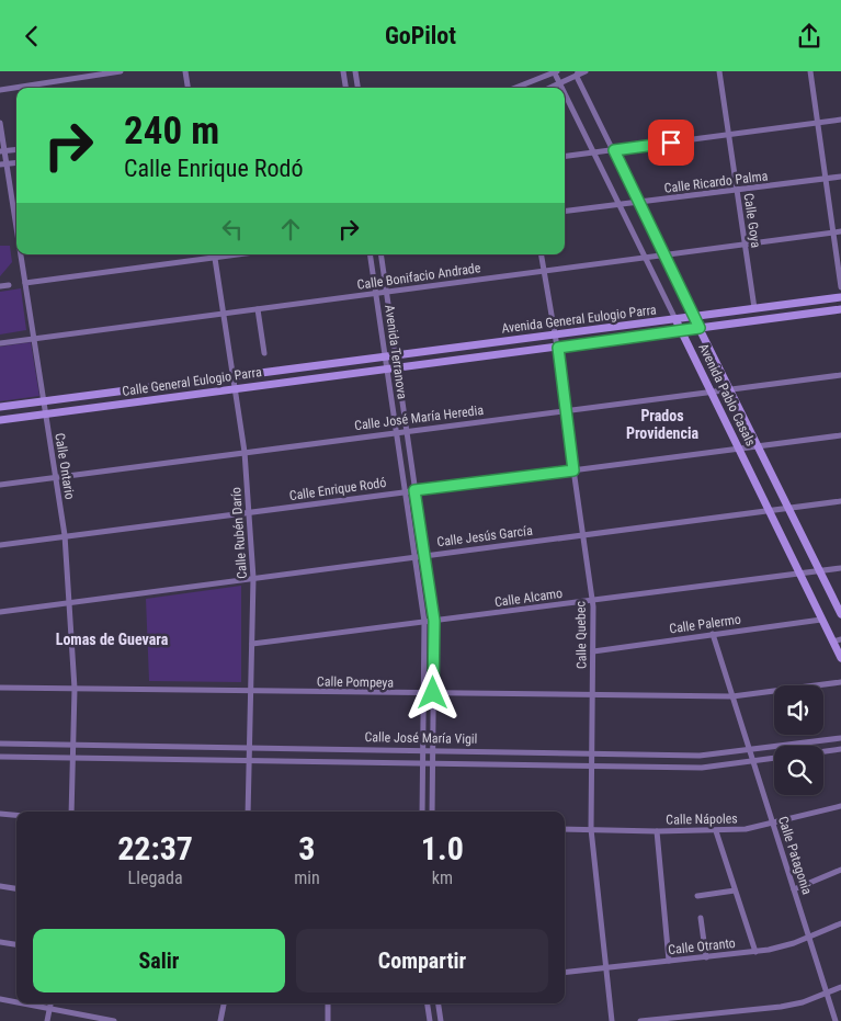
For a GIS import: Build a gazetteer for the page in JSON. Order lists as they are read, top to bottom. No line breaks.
{"streets":{"street":["Calle Ricardo Palma","Calle Goya","Calle Bonifacio Andrade","Avenida General Eulogio Parra","Avenida Terranova","Calle General Eulogio Parra","Avenida Pablo Casals","Calle José María Heredia","Calle Ontario","Calle Enrique Rodó","Calle Rubén Darío","Calle Jesús García","Calle Alcamo","Calle Palermo","Calle Quebec","Calle Pompeya","Calle José María Vigil","Calle Nápoles","Calle Patagonia","Calle Otranto"]},"crossings":[["Calle Ricardo Palma","Calle Goya"],["Calle Ricardo Palma","Avenida Pablo Casals"],["Calle Goya","Calle Bonifacio Andrade"],["Calle Goya","Avenida General Eulogio Parra"],["Calle Bonifacio Andrade","Avenida Terranova"],["Calle Bonifacio Andrade","Avenida Pablo Casals"],["Calle Bonifacio Andrade","Calle Ontario"],["Calle Bonifacio Andrade","Calle Rubén Darío"],["Calle Bonifacio Andrade","Calle Quebec"],["Avenida General Eulogio Parra","Avenida Terranova"],["Avenida General Eulogio Parra","Calle General Eulogio Parra"],["Avenida General Eulogio Parra","Avenida Pablo Casals"],["Avenida General Eulogio Parra","Calle Quebec"],["Avenida Terranova","Calle General Eulogio Parra"],["Avenida Terranova","Calle José María Heredia"],["Avenida Terranova","Calle Enrique Rodó"],["Avenida Terranova","Calle Jesús García"],["Avenida Terranova","Calle Alcamo"],["Avenida Terranova","Calle Pompeya"],["Avenida Terranova","Calle José María Vigil"],["Calle General Eulogio Parra","Calle Ontario"],["Calle General Eulogio Parra","Calle Rubén Darío"],["Avenida Pablo Casals","Calle José María Heredia"],["Avenida Pablo Casals","Calle Enrique Rodó"],["Avenida Pablo Casals","Calle Jesús García"],["Avenida Pablo Casals","Calle Alcamo"],["Avenida Pablo Casals","Calle Palermo"],["Calle José María Heredia","Calle Ontario"],["Calle José María Heredia","Calle Rubén Darío"],["Calle José María Heredia","Calle Quebec"],["Calle Ontario","Calle Enrique Rodó"],["Calle Ontario","Calle Jesús García"],["Calle Ontario","Calle Pompeya"],["Calle Ontario","Calle José María Vigil"],["Calle Enrique Rodó","Calle Rubén Darío"],["Calle Enrique Rodó","Calle Quebec"],["Calle Rubén Darío","Calle Jesús García"],["Calle Rubén Darío","Calle Alcamo"],["Calle Rubén Darío","Calle Pompeya"],["Calle Rubén Darío","Calle José María Vigil"],["Calle Jesús García","Calle Quebec"],["Calle Alcamo","Calle Quebec"],["Calle Palermo","Calle Quebec"],["Calle Palermo","Calle Patagonia"],["Calle Quebec","Calle Pompeya"],["Calle Quebec","Calle José María Vigil"],["Calle Quebec","Calle Nápoles"],["Calle Quebec","Calle Otranto"],["Calle Pompeya","Calle Patagonia"],["Calle José María Vigil","Calle Patagonia"],["Calle Nápoles","Calle Patagonia"],["Calle Patagonia","Calle Otranto"]],"districts":["Prados Providencia","Lomas de Guevara"],"page":{"header":"GoPilot","turn":["240 m","Calle Enrique Rodó"],"eta":["22:37","Llegada","3","min","1.0","km"],"buttons":["Salir","Compartir"]}}
